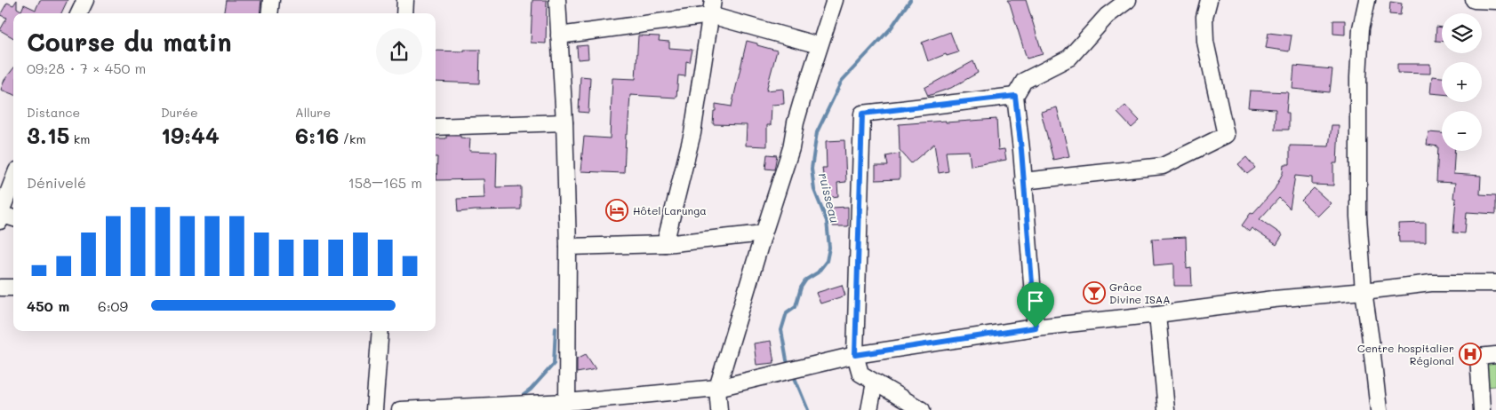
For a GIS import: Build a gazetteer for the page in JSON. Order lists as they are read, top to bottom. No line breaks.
{"water":["ruisseau"],"places":{"hotel":["Hôtel Larunga"],"bar":["Grâce Divine ISAA"],"hospital":["Centre hospitalier Régional"]},"page":{"map_buttons":["+","−"],"heading":["Course du matin","09:28 · 7 × 450 m"],"stats":[["Distance","3.15 km"],["Durée","19:44"],["Allure","6:16 /km"]],"chart":["Dénivelé","158–165 m"],"list":[{"name":"450 m","note":"6:09"}]}}
